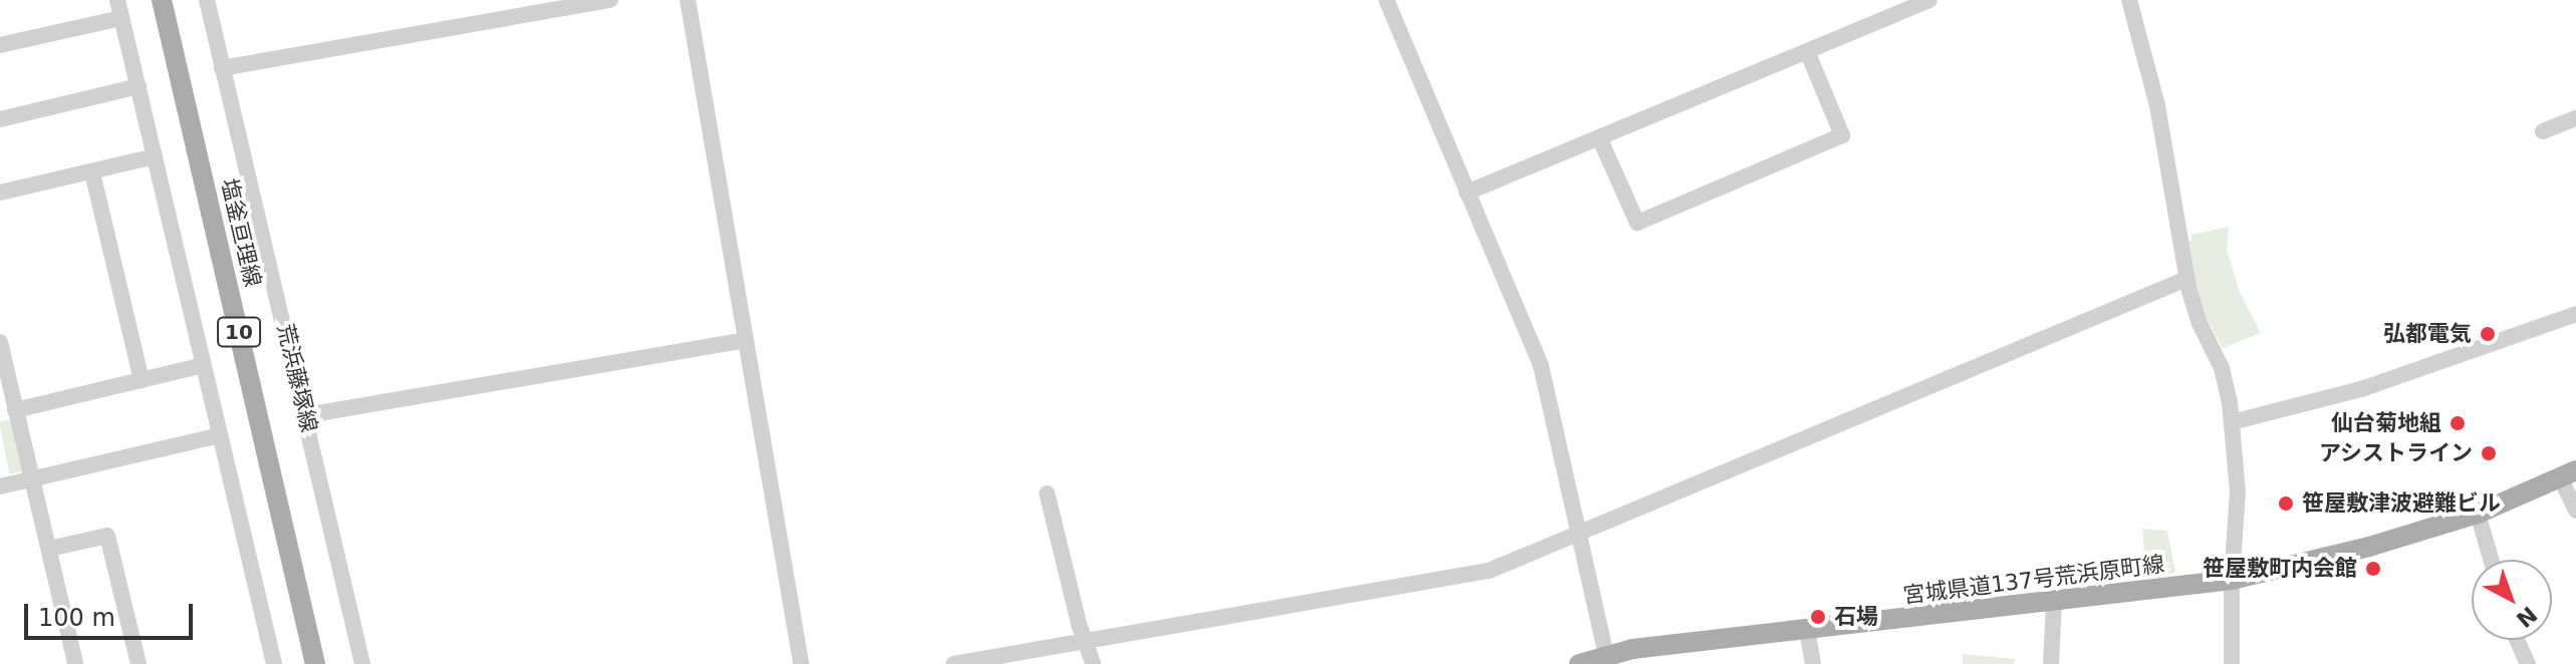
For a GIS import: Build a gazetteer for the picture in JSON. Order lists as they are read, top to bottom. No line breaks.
{"streets":{"main road":["塩釜亘理線","10","宮城県道137号荒浜原町線"],"street":["荒浜藤塚線"]},"places":["弘都電気","仙台菊地組","アシストライン","笹屋敷津波避難ビル","笹屋敷町内会館","石場"],"scale_bar":"100 m","north":"bottom right"}
